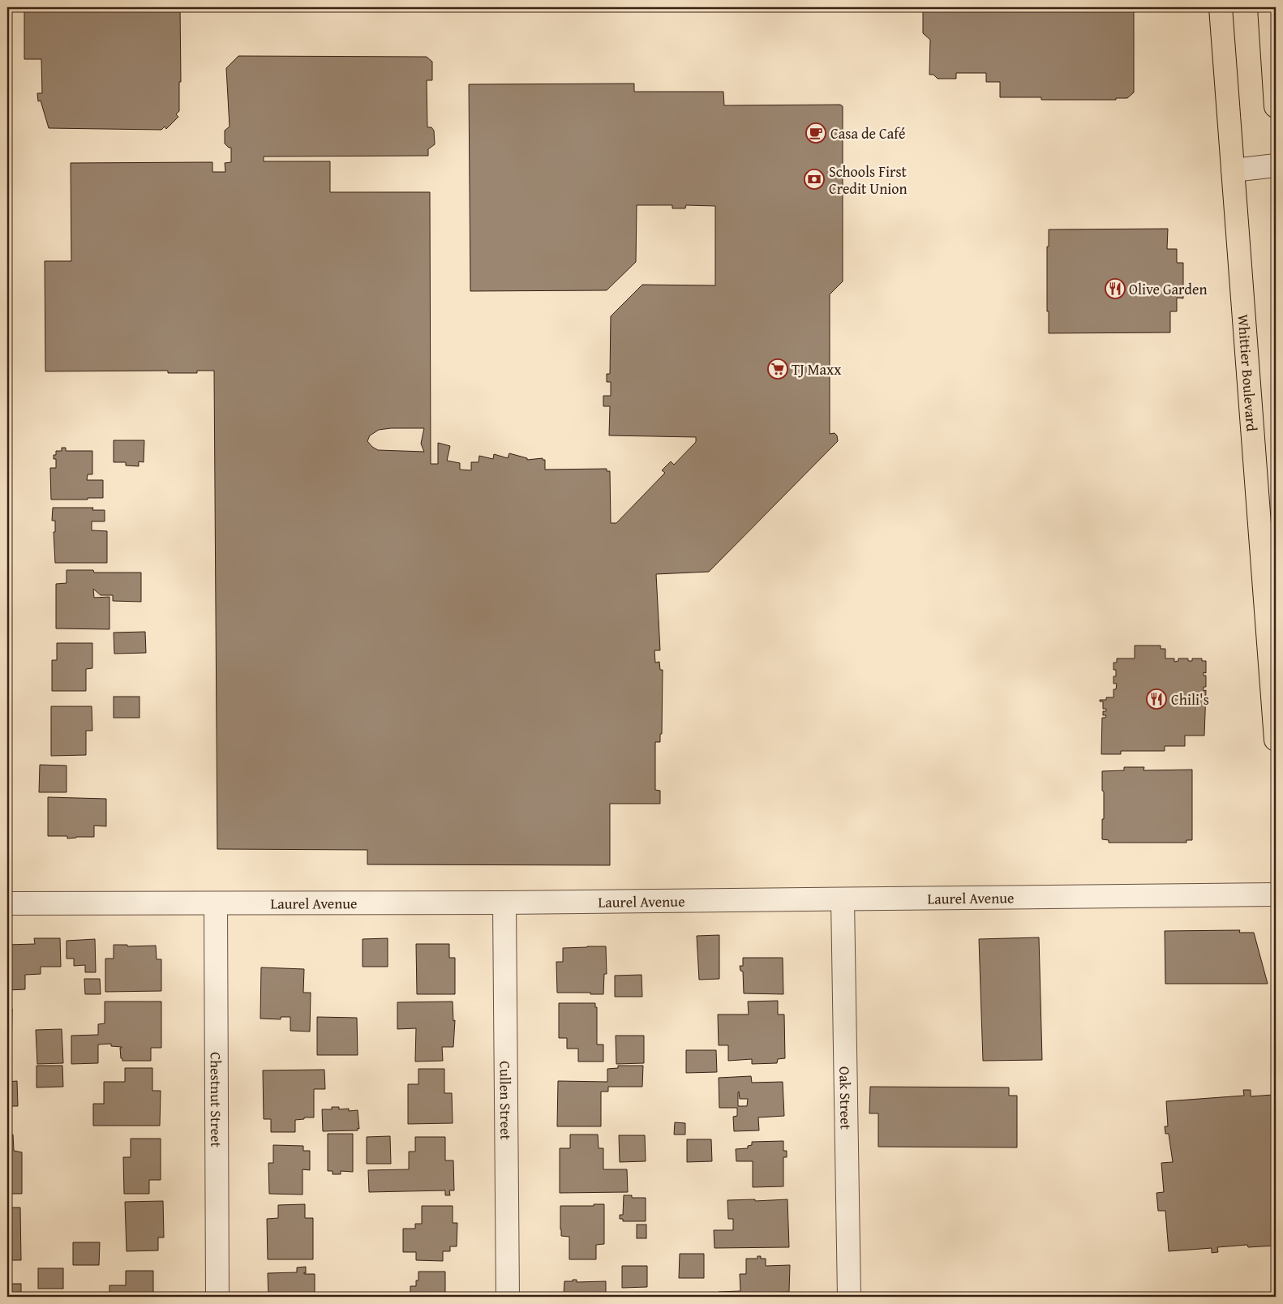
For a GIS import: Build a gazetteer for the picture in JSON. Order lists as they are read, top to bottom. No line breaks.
{"streets":{"main road":["Whittier Boulevard"],"street":["Laurel Avenue","Oak Street","Cullen Street","Chestnut Street"]},"crossings":[["Laurel Avenue","Oak Street"],["Laurel Avenue","Cullen Street"],["Laurel Avenue","Chestnut Street"]],"places":{"cafe":["Casa de Café"],"bank":["Schools First Credit Union"],"restaurant":["Olive Garden","Chili's"],"supermarket":["TJ Maxx"]}}
